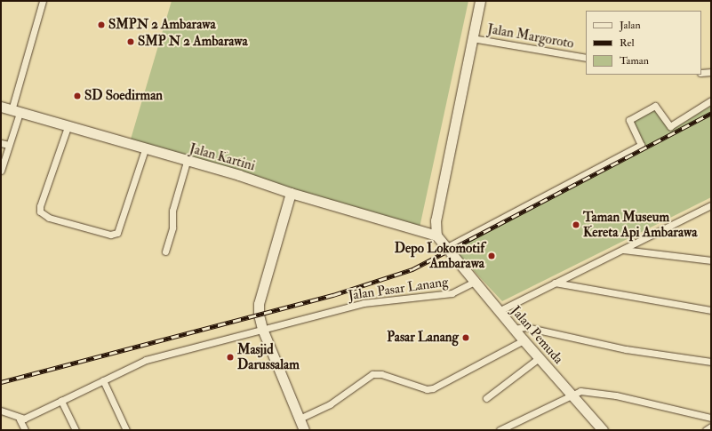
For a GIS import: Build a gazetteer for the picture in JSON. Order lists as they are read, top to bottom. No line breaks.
{"streets":{"street":["Jalan Margoroto","Jalan Kartini","Jalan Pasar Lanang","Jalan Pemuda"]},"crossings":[["Jalan Kartini","Jalan Pemuda"],["Jalan Pasar Lanang","Jalan Pemuda"]],"places":["SMPN 2 Ambarawa","SMP N 2 Ambarawa","SD Soedirman","Taman Museum Kereta Api Ambarawa","Depo Lokomotif Ambarawa","Pasar Lanang","Masjid Darussalam"],"legend":["Jalan","Rel","Taman"]}
